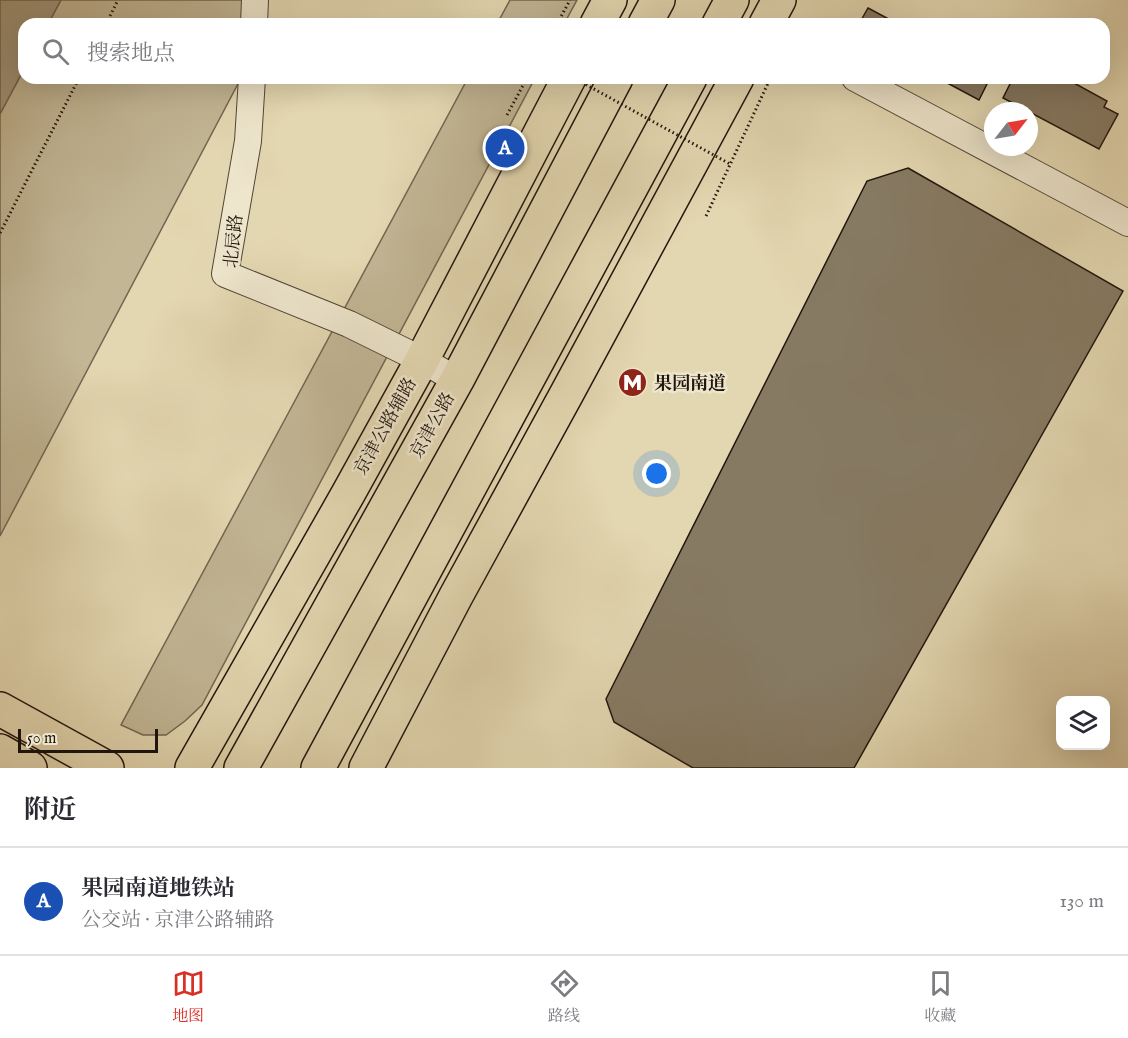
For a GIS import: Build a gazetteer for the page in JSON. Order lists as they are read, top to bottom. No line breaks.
{"streets":{"main road":["京津公路","京津公路辅路"],"street":["北辰路"]},"crossings":[["北辰路","京津公路辅路"]],"places":{"metro station":["果园南道"]},"scale_bar":"50 m","north":"top right","page":{"search":"搜索地点","pins":"A","scale":"50 m","heading":"附近","list":[{"mark":"A","name":"果园南道地铁站","note":"公交站 · 京津公路辅路","value":"130 m"}],"nav":["地图","路线","收藏"]}}
